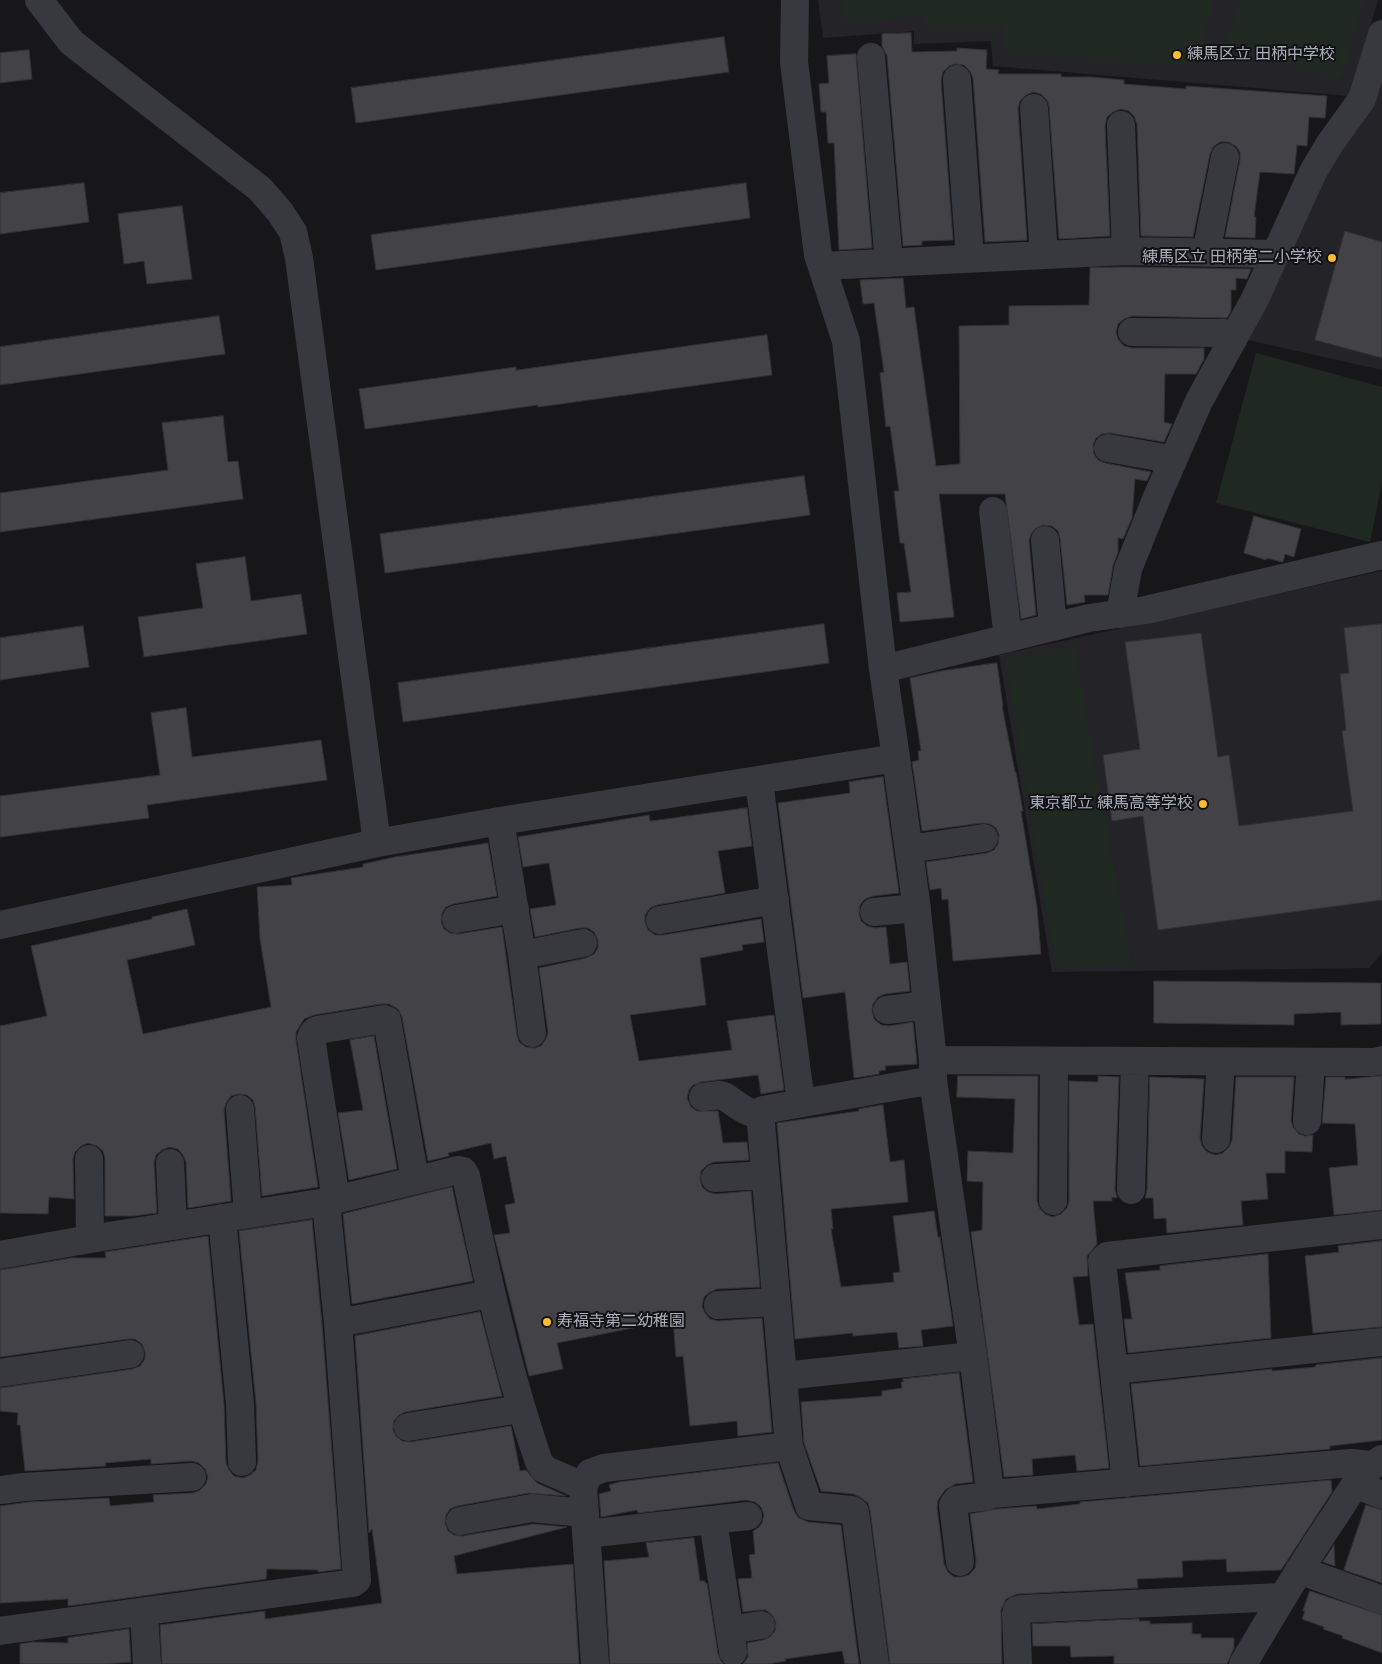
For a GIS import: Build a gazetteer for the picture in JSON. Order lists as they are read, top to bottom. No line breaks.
{"places":["練馬区立 田柄中学校","練馬区立 田柄第二小学校","東京都立 練馬高等学校","寿福寺第二幼稚園"]}
